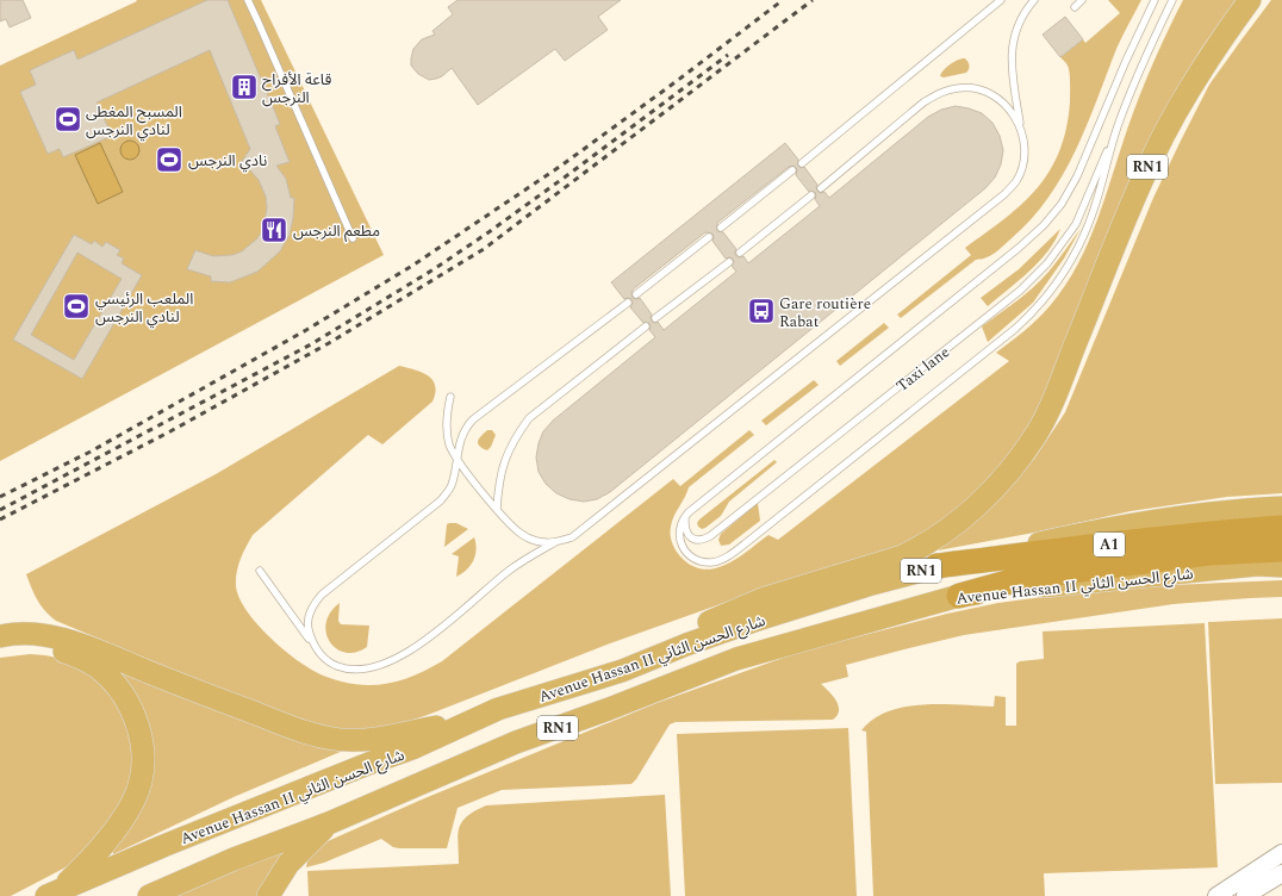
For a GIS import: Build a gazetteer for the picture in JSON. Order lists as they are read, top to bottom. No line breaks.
{"streets":{"highway":["RN1","A1","Avenue Hassan II شارع الحسن الثاني"],"lane":["Taxi lane"]},"crossings":[["RN1","Avenue Hassan II شارع الحسن الثاني"],["A1","Avenue Hassan II شارع الحسن الثاني"]],"places":{"building":["قاعة الأفراح النرجس"],"sports":["المسبح المغطى لنادي النرجس","نادي النرجس","الملعب الرئيسي لنادي النرجس"],"restaurant":["مطعم النرجس"],"bus stop":["Gare routière Rabat"]}}
